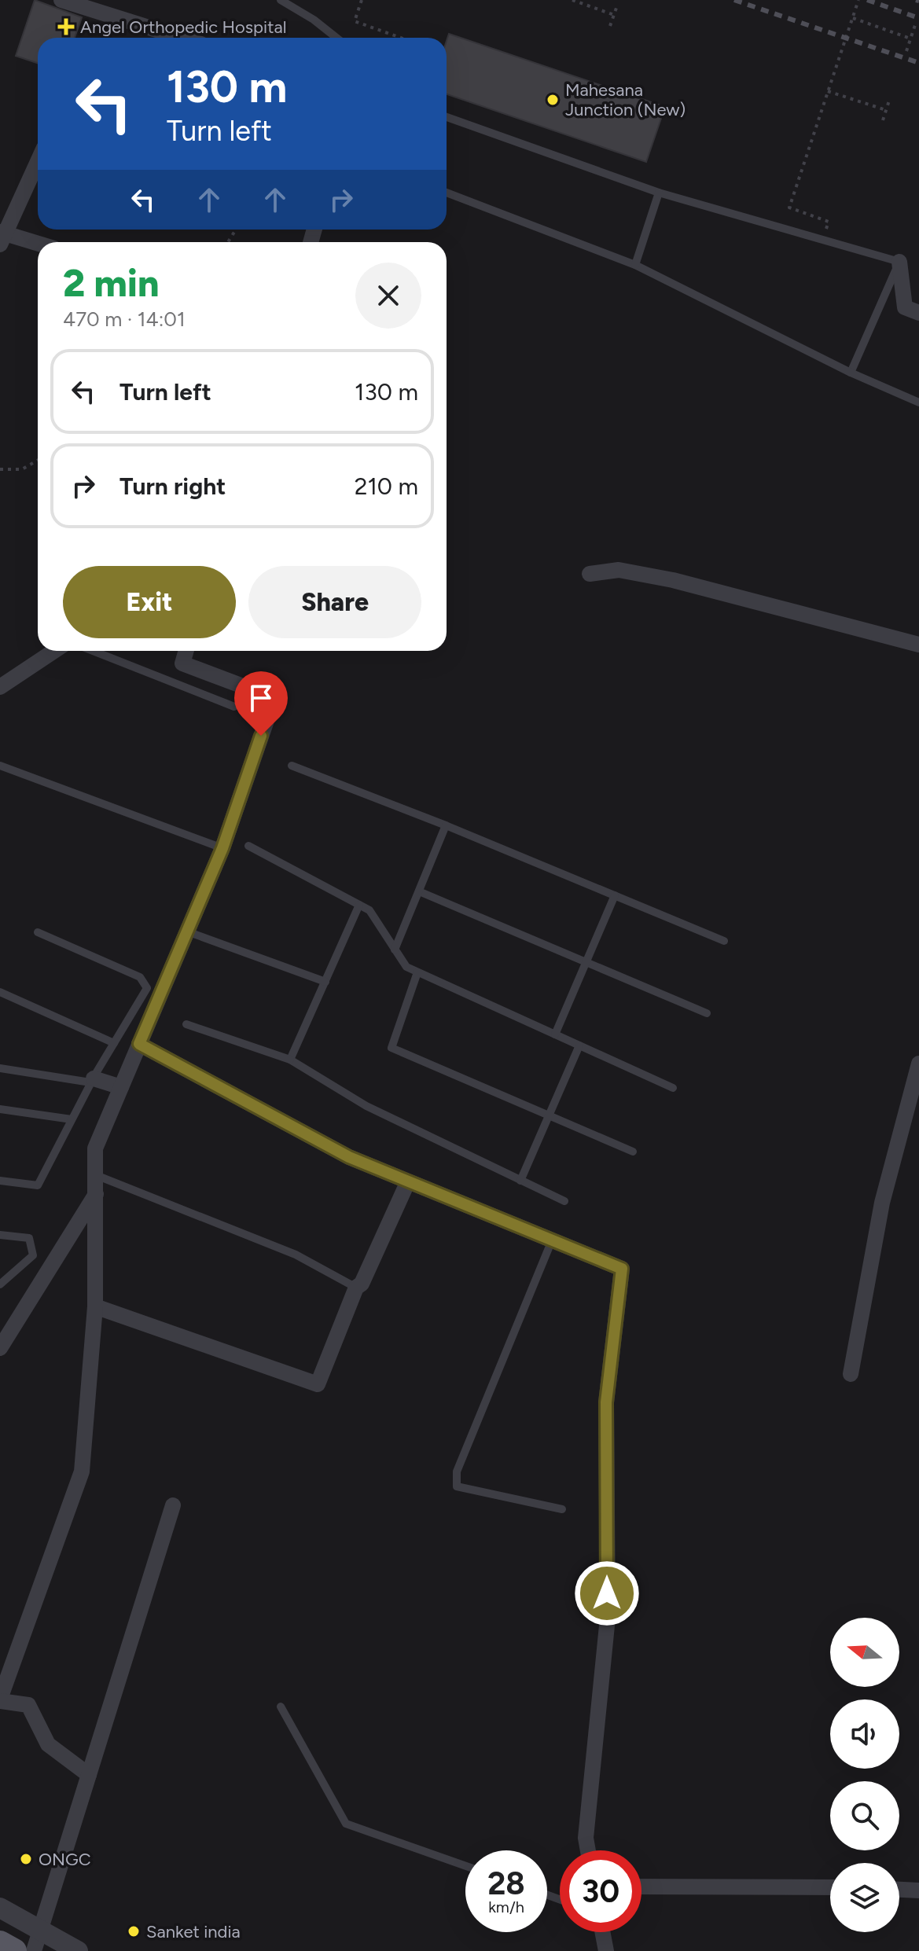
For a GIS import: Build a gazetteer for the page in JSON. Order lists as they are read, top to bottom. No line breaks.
{"places":{"health":["Angel Orthopedic Hospital"],"other":["Mahesana Junction (New)","ONGC","Sanket india"]},"north":"left","page":{"turn":["130 m","Turn left"],"heading":["2 min","470 m · 14:01"],"list":[{"name":"Turn left","value":"130 m"},{"name":"Turn right","value":"210 m"}],"buttons":["Exit","Share"],"speed":"28 km/h","limit":"30"}}
